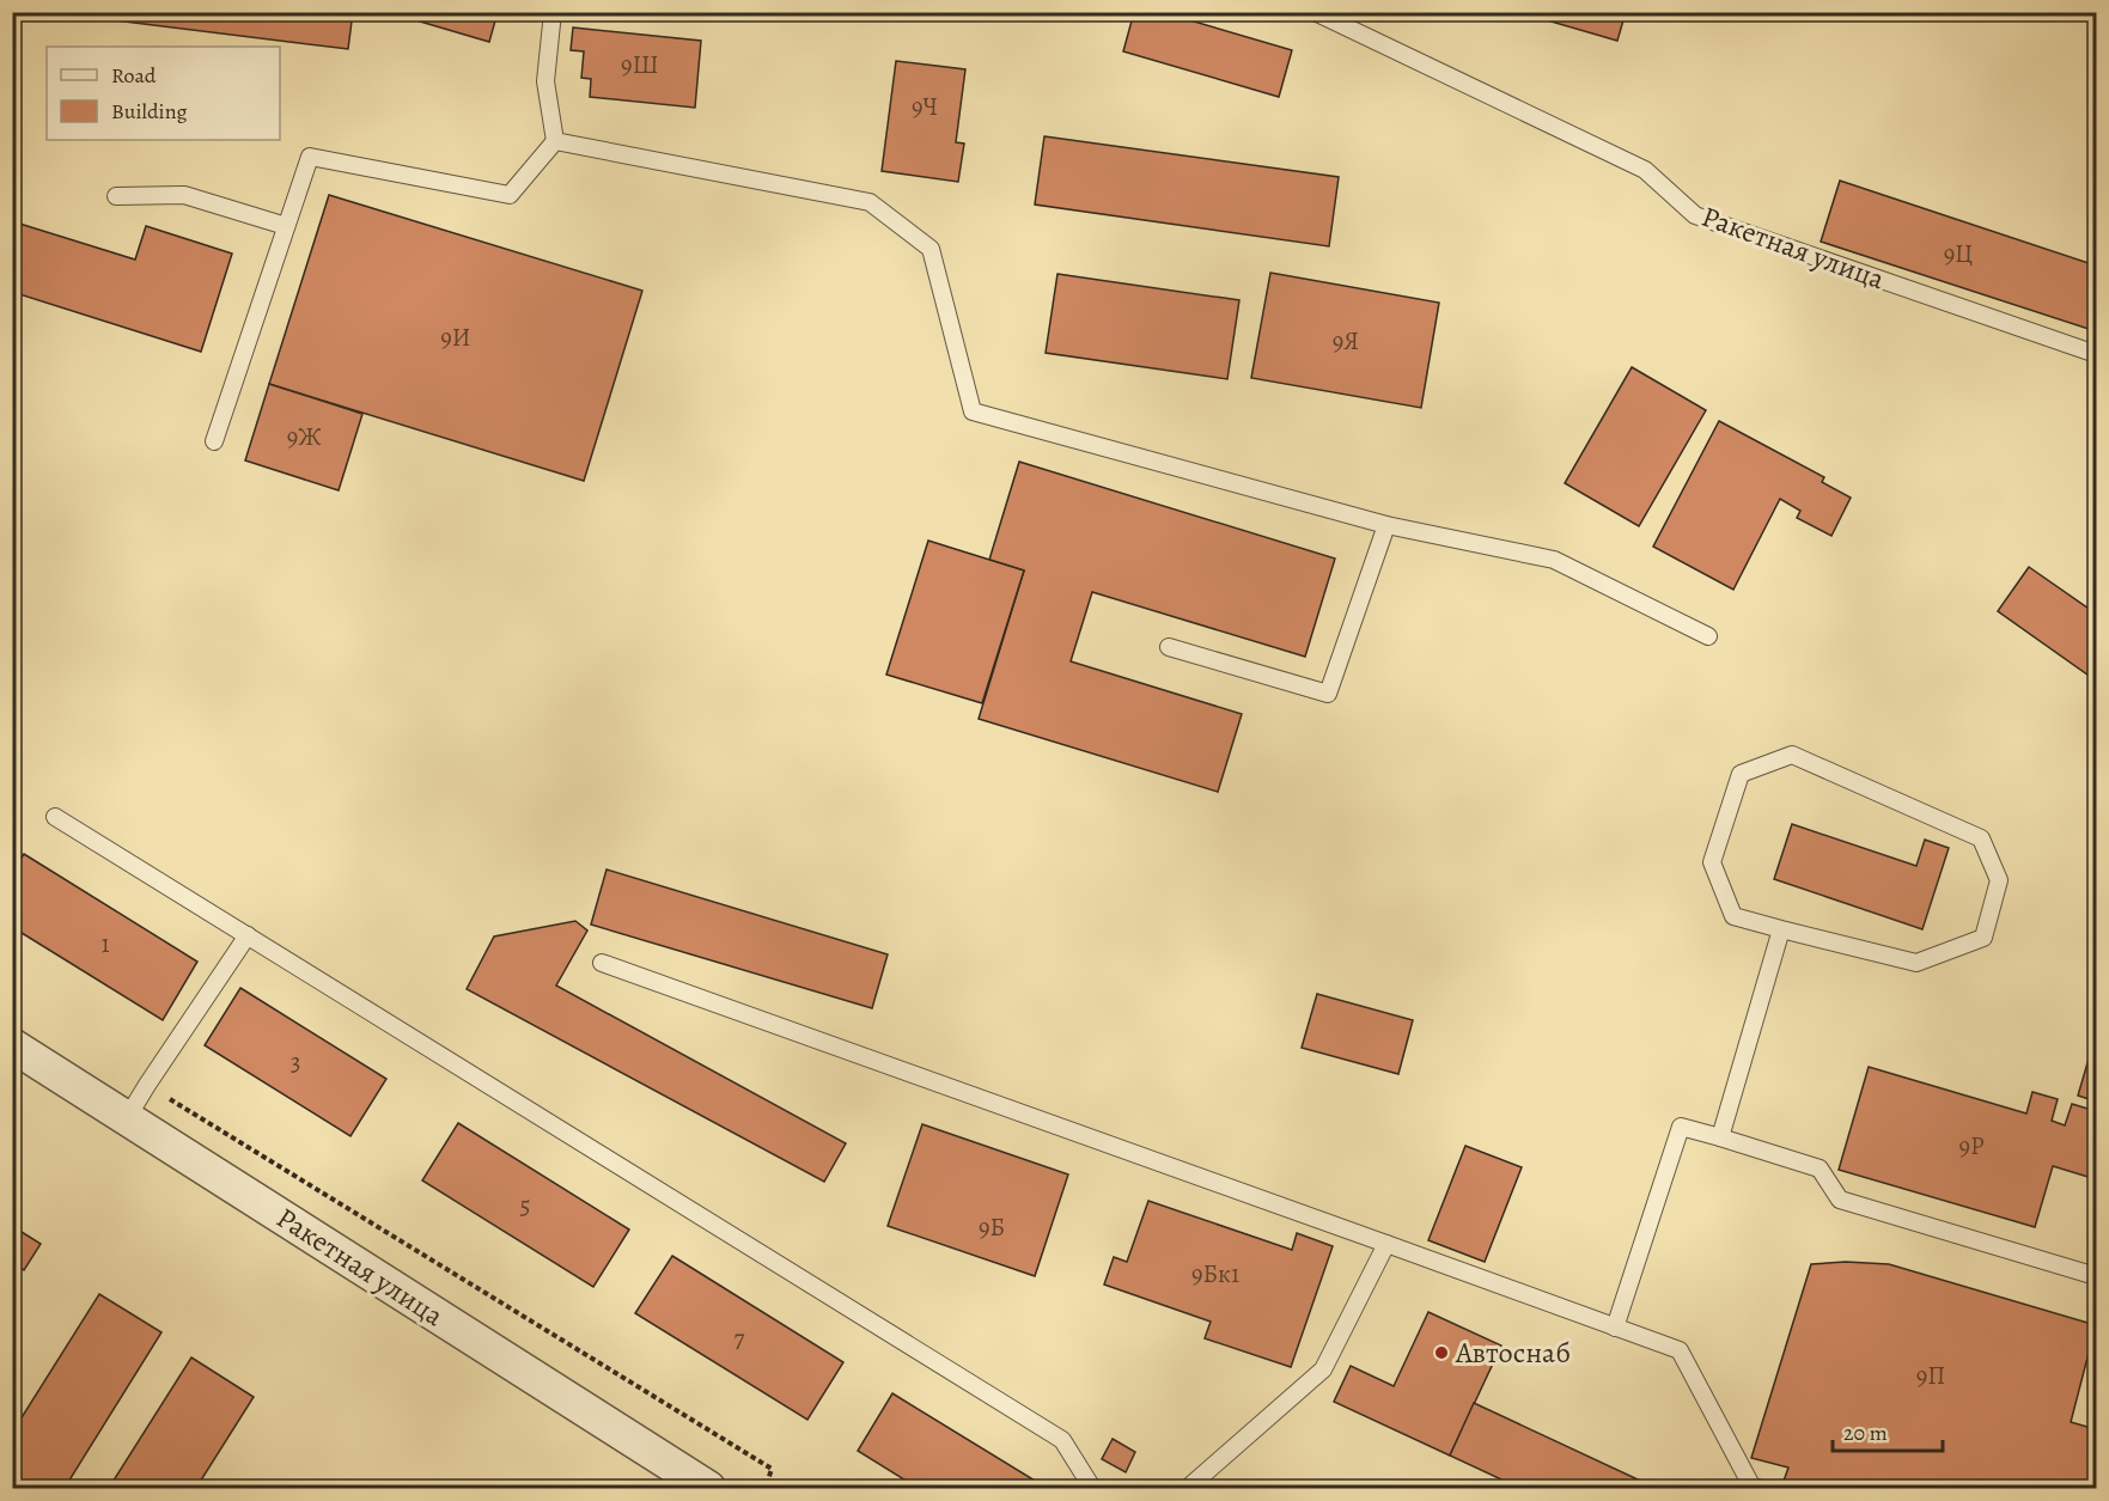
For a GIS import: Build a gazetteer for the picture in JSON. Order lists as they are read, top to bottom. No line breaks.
{"streets":{"street":["Ракетная улица"]},"places":["Автоснаб"],"house_numbers":["9Ш","9Ч","9Ц","9И","9Я","9Ж","1","3","9Р","5","9Б","9Бк1","7","9П"],"legend":["Road","Building"],"scale_bar":"20 m"}
